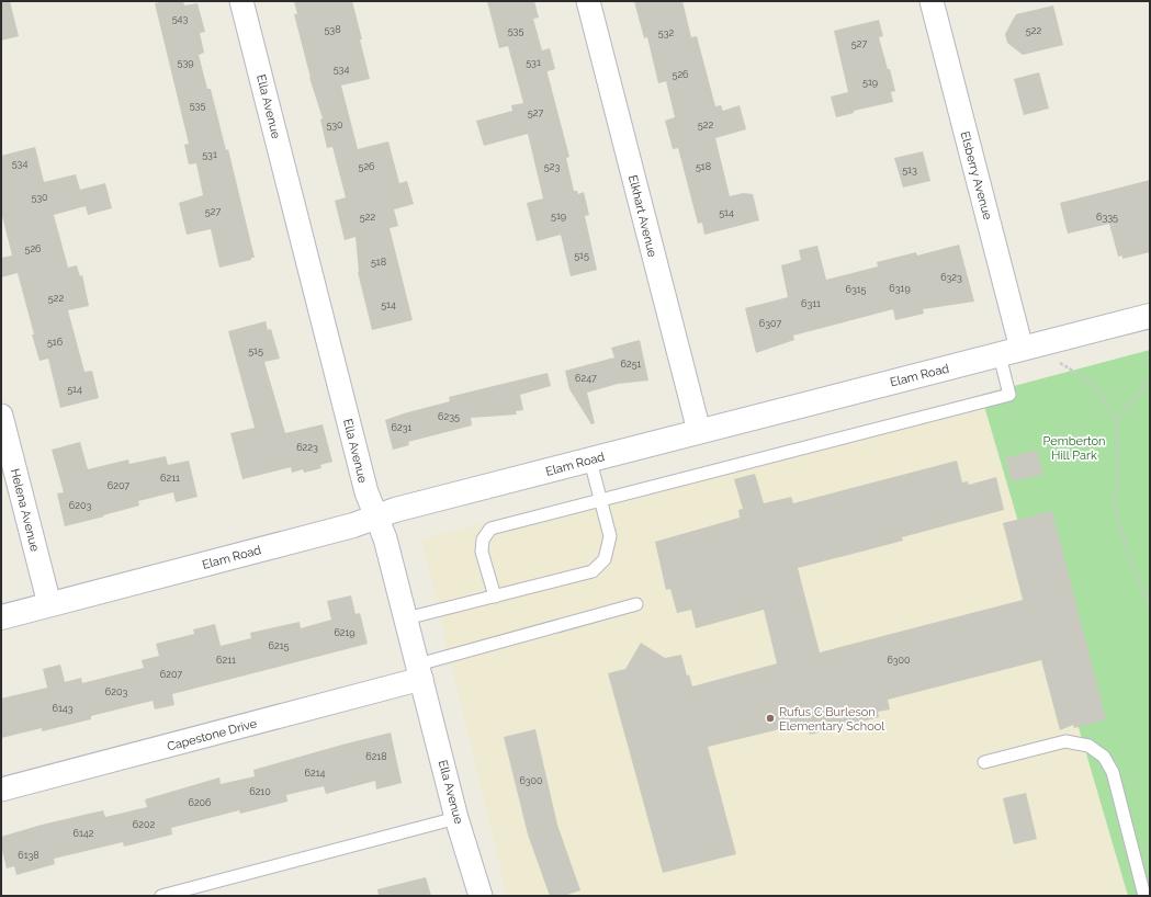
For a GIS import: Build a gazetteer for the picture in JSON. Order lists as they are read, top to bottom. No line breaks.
{"streets":{"street":["Ella Avenue","Elsberry Avenue","Elkhart Avenue","Elam Road","Helena Avenue","Capestone Drive"]},"crossings":[["Ella Avenue","Elam Road"],["Ella Avenue","Capestone Drive"],["Elsberry Avenue","Elam Road"],["Elkhart Avenue","Elam Road"],["Elam Road","Helena Avenue"]],"parks":["Pemberton Hill Park"],"places":["Rufus C Burleson Elementary School"],"house_numbers":["543","538","535","522","532","527","539","531","534","526","519","535","527","530","522","531","534","526","523","518","513","530","527","514","519","522","6335","526","515","518","6323","6319","6315","522","6311","514","6307","516","515","6251","6247","514","6235","6231","6223","6211","6207","6203","6219","6215","6211","6300","6207","6203","6143","6218","6214","6300","6210","6206","6202","6142","6138"]}
